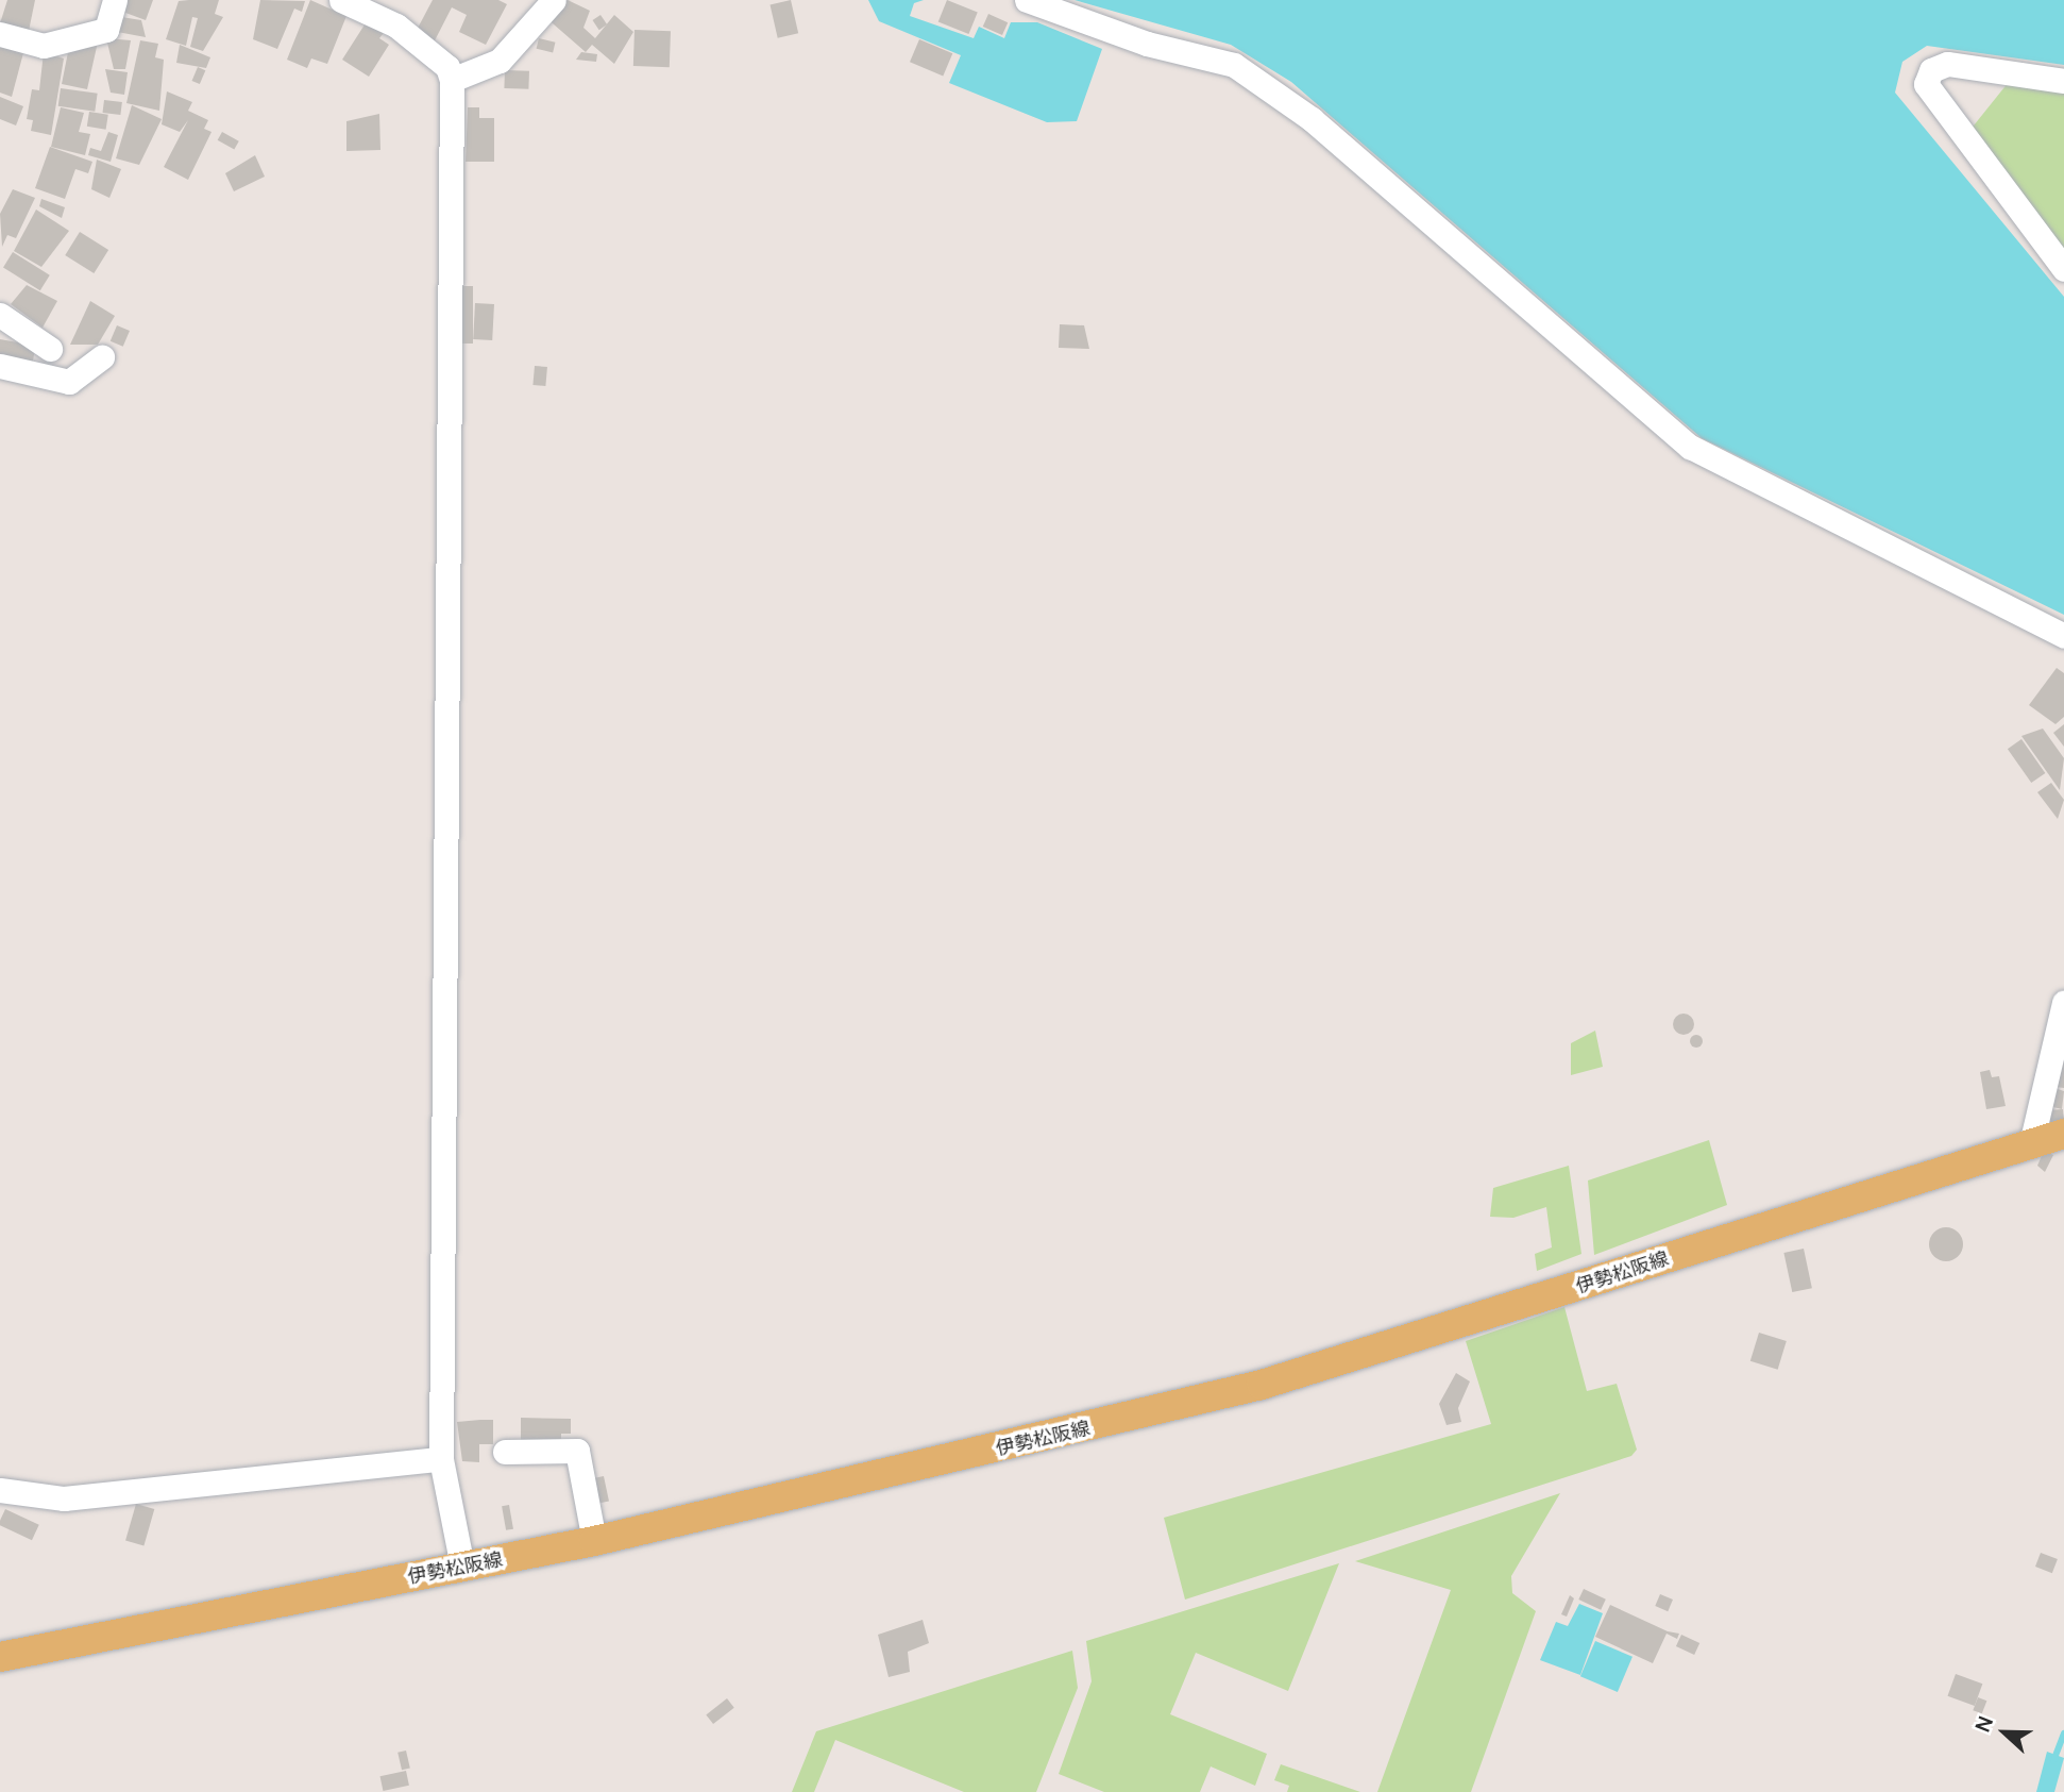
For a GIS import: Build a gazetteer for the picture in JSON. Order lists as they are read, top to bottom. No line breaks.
{"streets":{"main road":["伊勢松阪線"]},"north":"left"}
